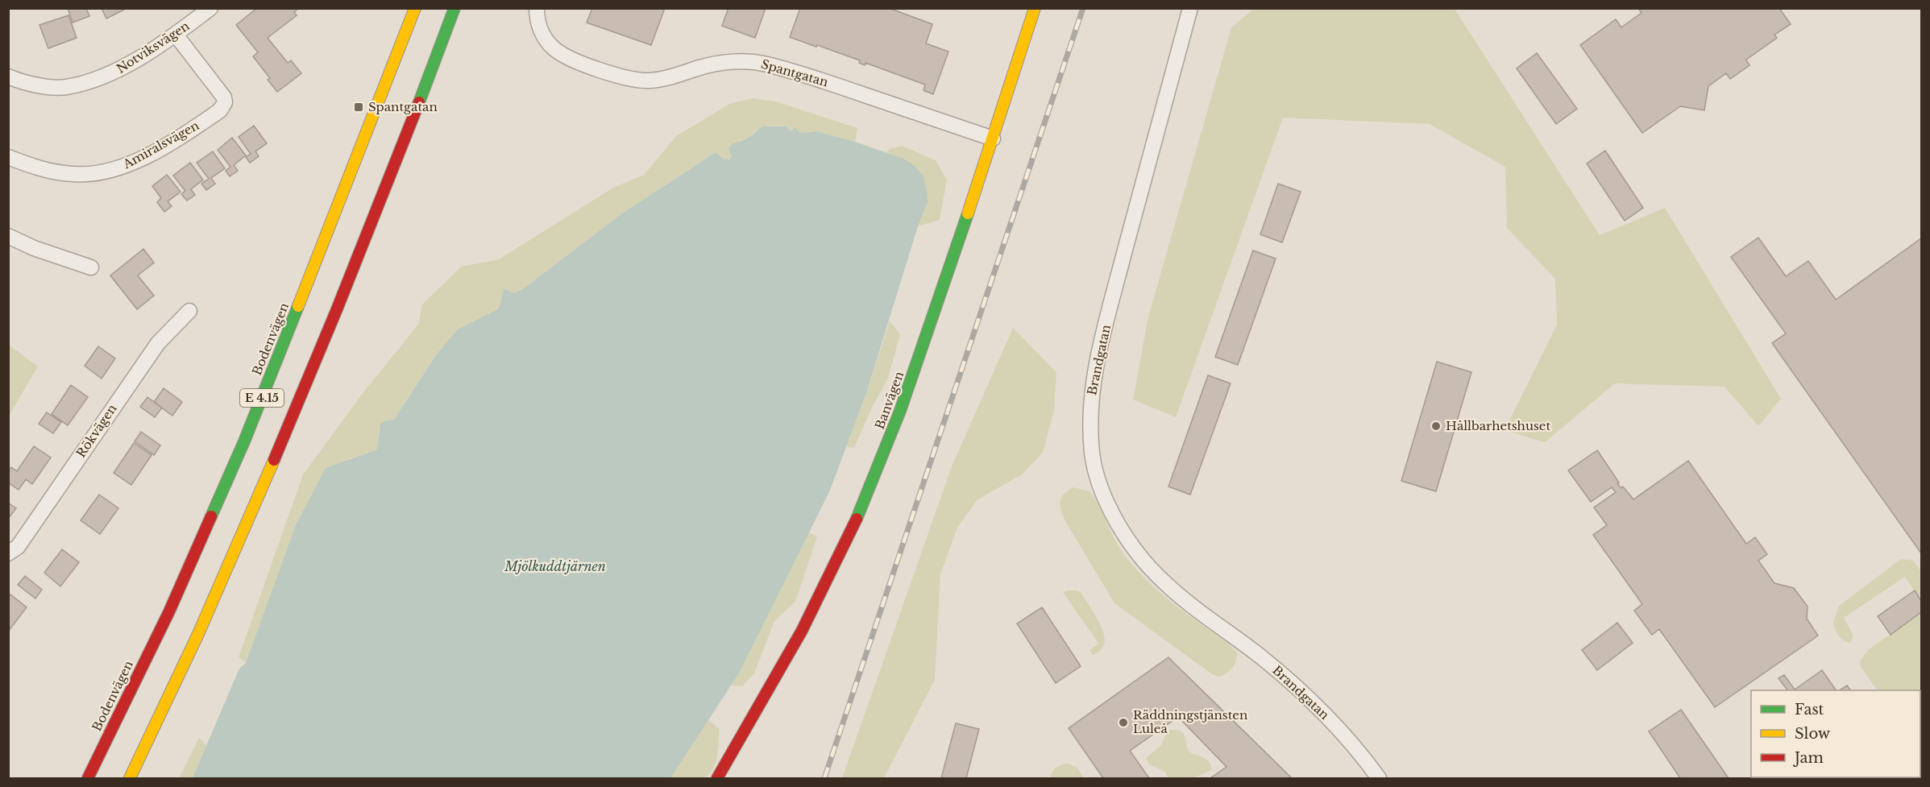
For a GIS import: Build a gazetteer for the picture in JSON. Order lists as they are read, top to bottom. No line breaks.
{"streets":{"main road":["Bodenvägen","E 4.15","Banvägen"],"street":["Notviksvägen","Spantgatan","Amiralsvägen","Brandgatan","Rökvägen"]},"crossings":[["Notviksvägen","Amiralsvägen"],["Spantgatan","Banvägen"]],"water":["Mjölkuddtjärnen"],"places":{"transit":["Spantgatan"],"other":["Hållbarhetshuset","Räddningstjänsten Luleå"]},"legend":["Fast","Slow","Jam"]}
